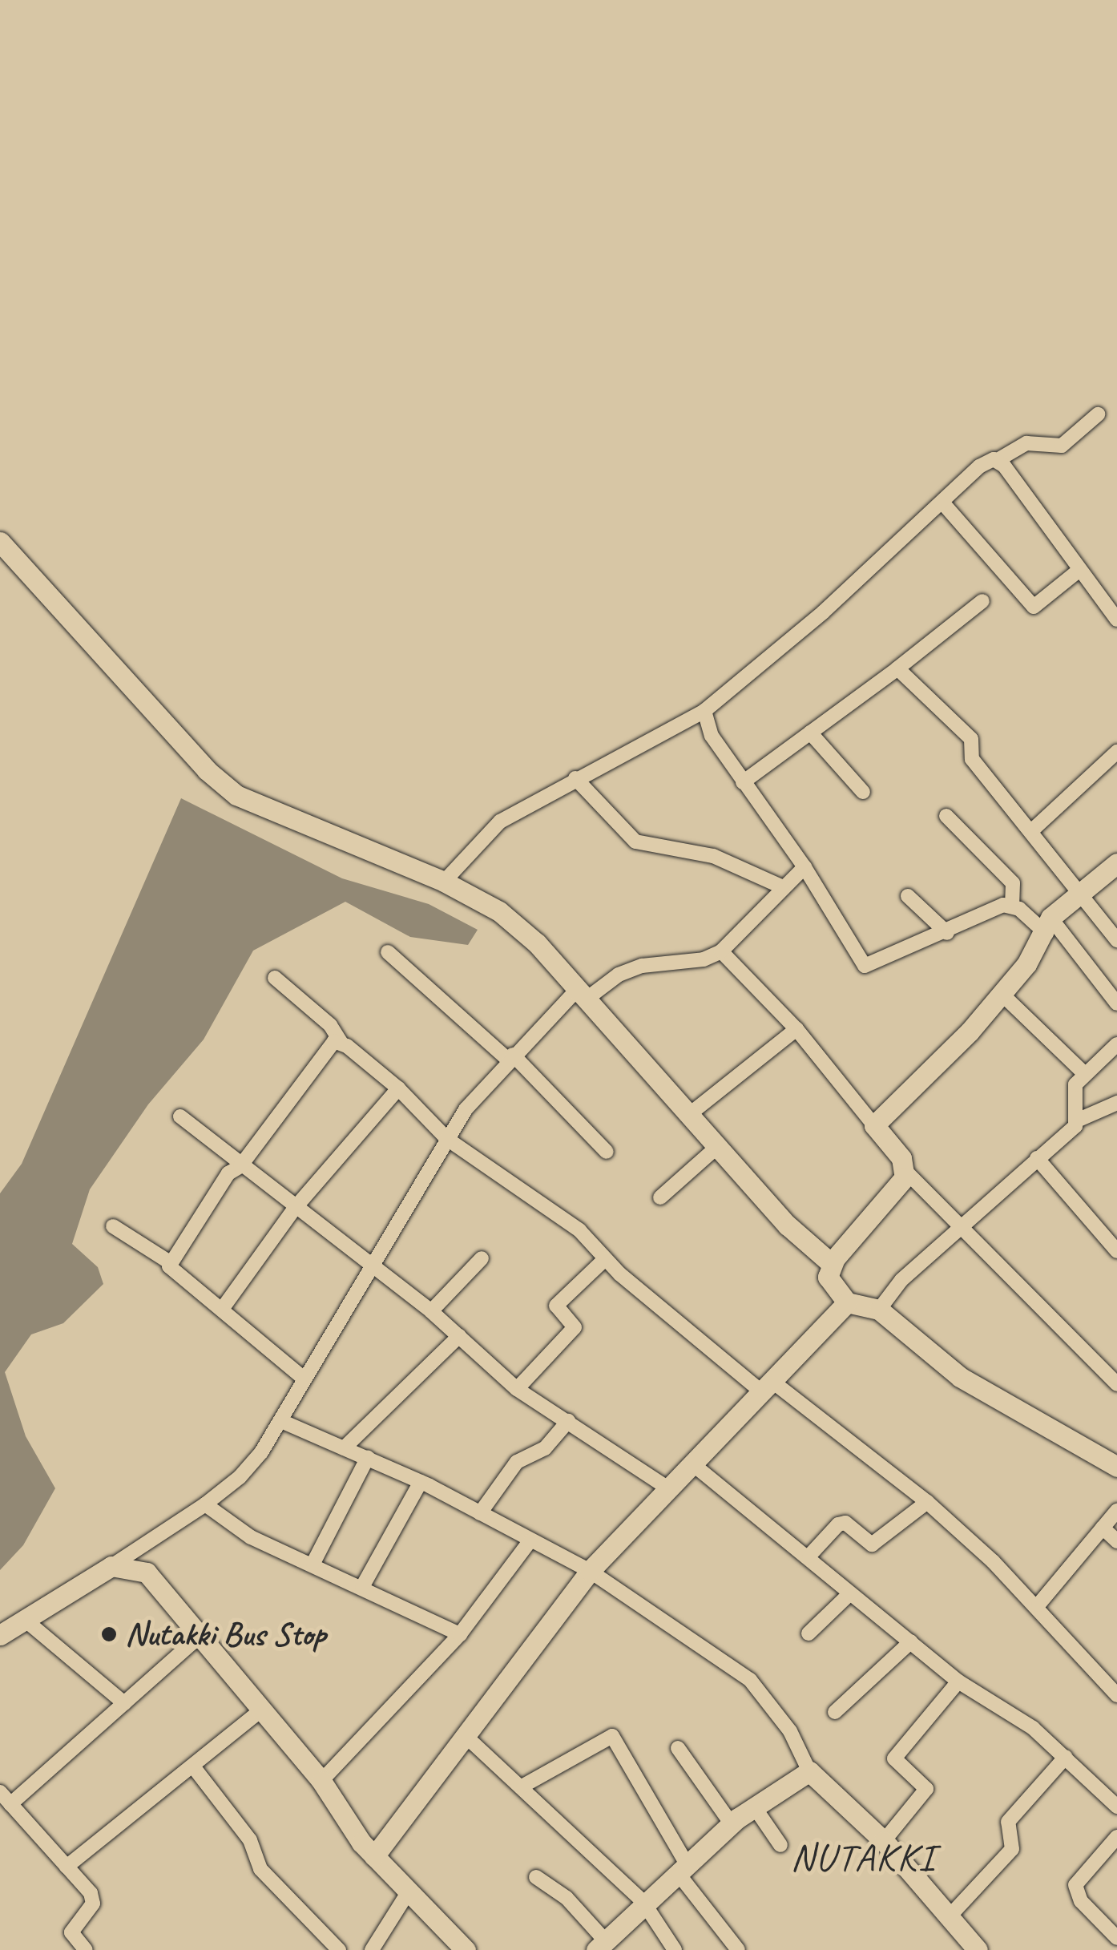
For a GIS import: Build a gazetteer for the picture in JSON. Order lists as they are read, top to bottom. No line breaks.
{"districts":["NUTAKKI"],"places":["Nutakki Bus Stop"]}
